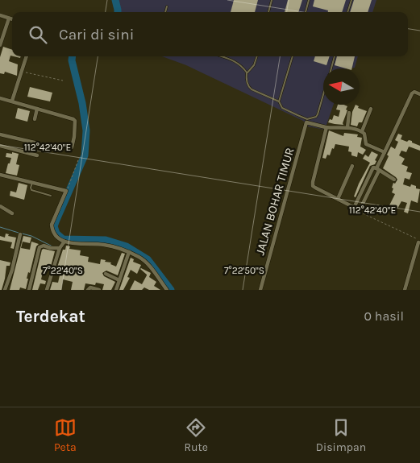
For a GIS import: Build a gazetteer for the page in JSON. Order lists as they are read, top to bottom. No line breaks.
{"streets":{"street":["JALAN BOHAR TIMUR"]},"north":"left","page":{"search":"Cari di sini","heading":["Terdekat","0 hasil"],"nav":["Peta","Rute","Disimpan"]},"coordinates":["112°42'40\"E","7°22'40\"S","7°22'50\"S"]}
